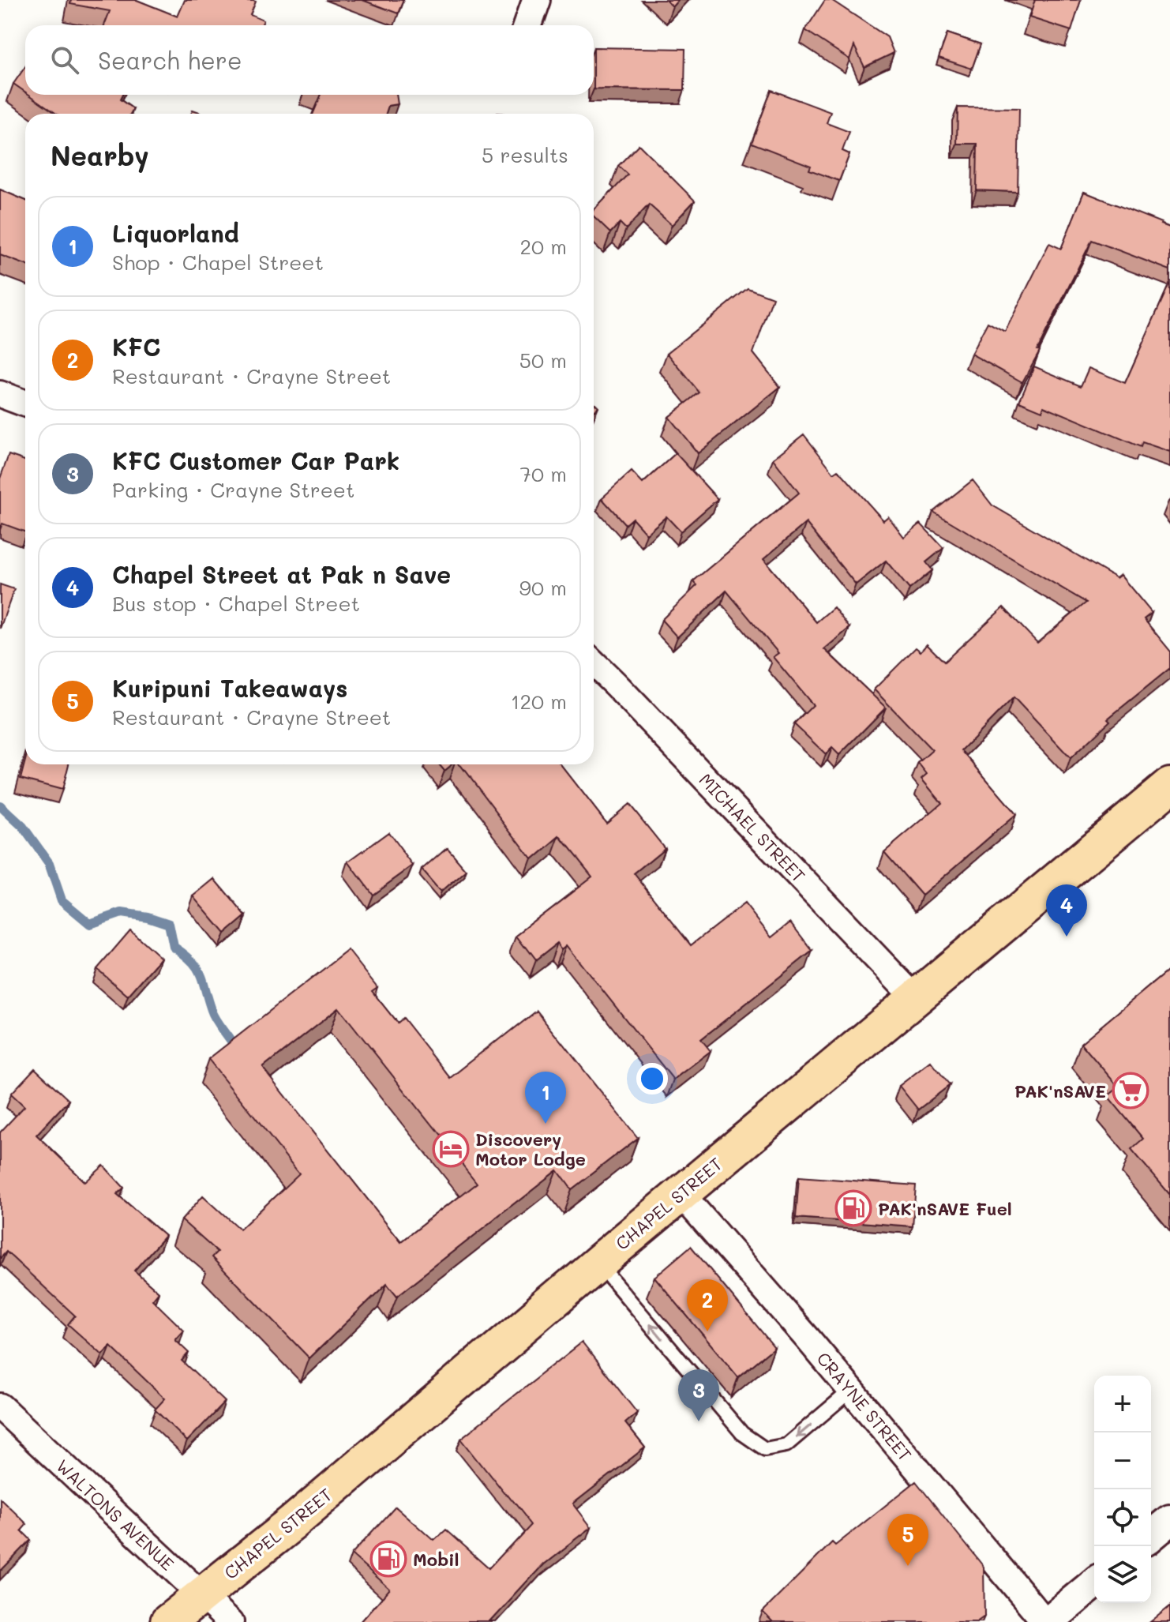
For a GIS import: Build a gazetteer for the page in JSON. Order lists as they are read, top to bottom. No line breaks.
{"streets":{"highway":["CHAPEL STREET"],"street":["MICHAEL STREET","CRAYNE STREET","WALTONS AVENUE"]},"crossings":[["MICHAEL STREET","CHAPEL STREET"],["CHAPEL STREET","CRAYNE STREET"],["CHAPEL STREET","WALTONS AVENUE"]],"places":{"supermarket":["PAK'nSAVE"],"hotel":["Discovery Motor Lodge"],"fuel station":["PAK'nSAVE Fuel","Mobil"]},"page":{"search":"Search here","heading":["Nearby","5 results"],"list":[{"mark":"1","name":"Liquorland","note":"Shop · Chapel Street","value":"20 m"},{"mark":"2","name":"KFC","note":"Restaurant · Crayne Street","value":"50 m"},{"mark":"3","name":"KFC Customer Car Park","note":"Parking · Crayne Street","value":"70 m"},{"mark":"4","name":"Chapel Street at Pak n Save","note":"Bus stop · Chapel Street","value":"90 m"},{"mark":"5","name":"Kuripuni Takeaways","note":"Restaurant · Crayne Street","value":"120 m"}],"pins":["4","1","2","3","5"],"map_buttons":["+","−"]}}
